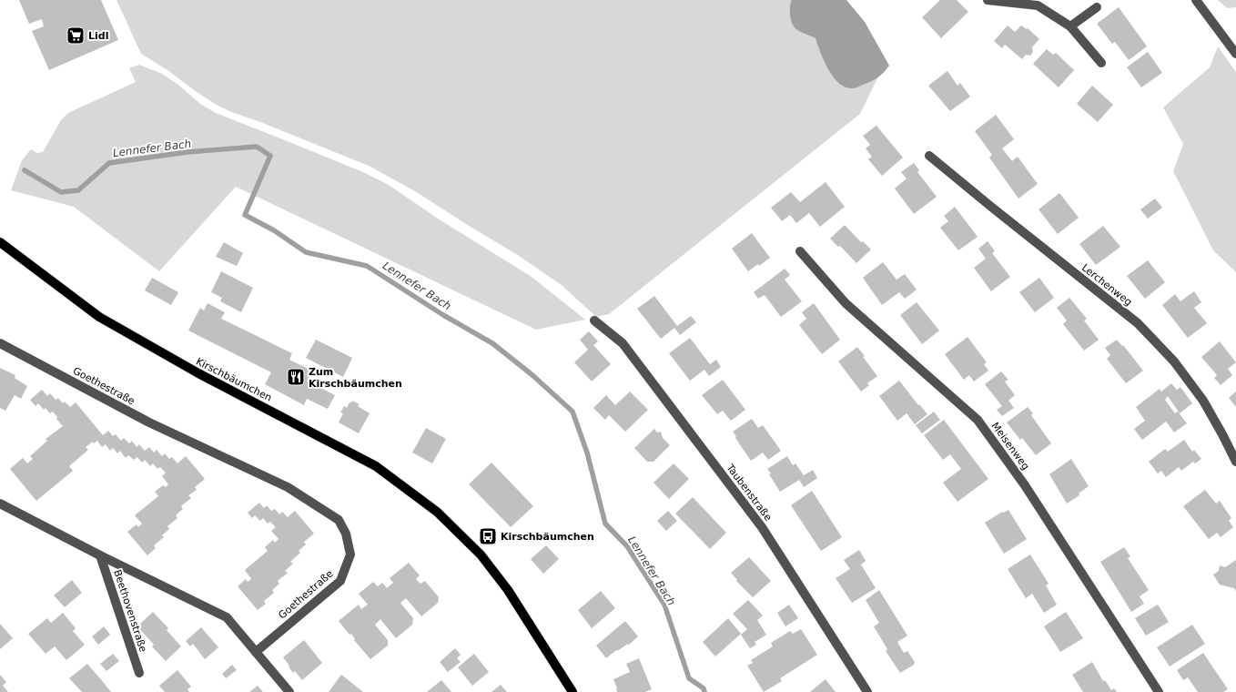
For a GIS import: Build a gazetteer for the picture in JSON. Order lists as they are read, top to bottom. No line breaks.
{"streets":{"main road":["Kirschbäumchen"],"street":["Lerchenweg","Goethestraße","Meisenweg","Taubenstraße","Beethovenstraße"]},"water":["Lennefer Bach"],"places":{"supermarket":["Lidl"],"restaurant":["Zum Kirschbäumchen"],"bus stop":["Kirschbäumchen"]}}
